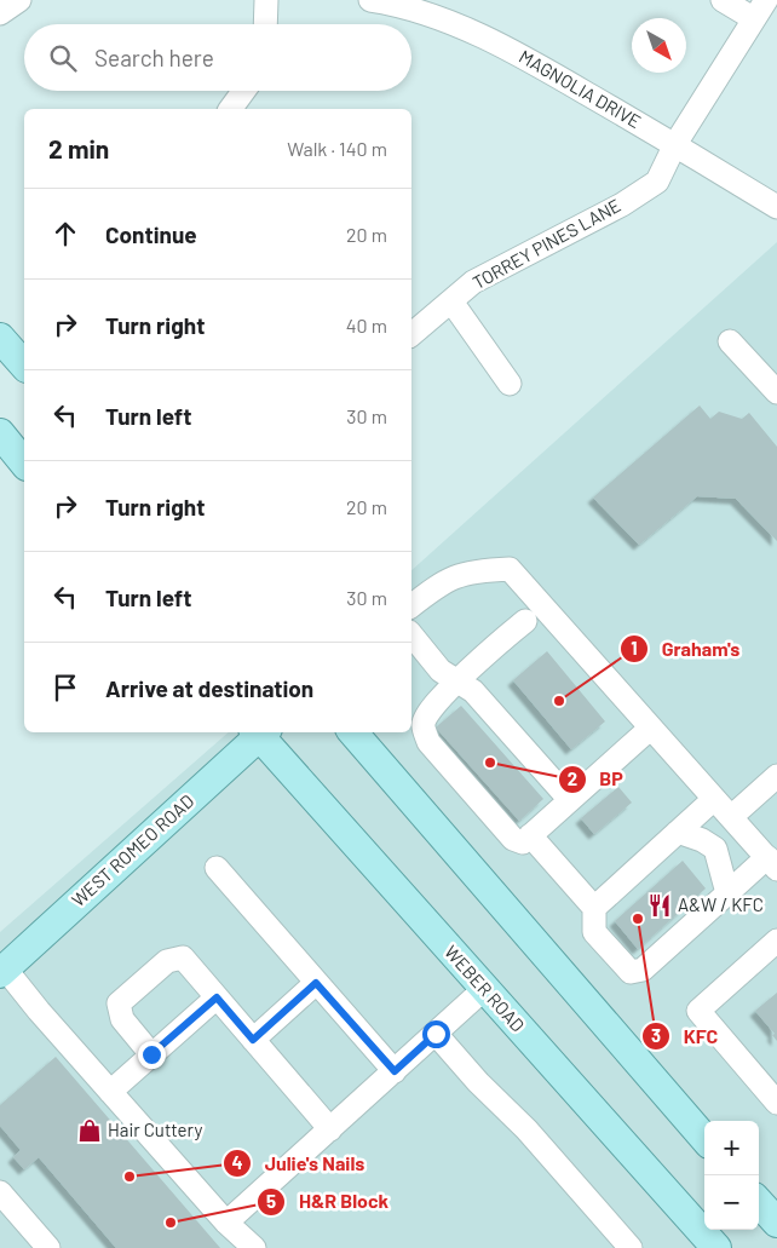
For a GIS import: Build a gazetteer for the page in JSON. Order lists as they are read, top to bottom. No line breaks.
{"streets":{"main road":["WEST ROMEO ROAD","WEBER ROAD"],"street":["MAGNOLIA DRIVE","TORREY PINES LANE"]},"crossings":[["MAGNOLIA DRIVE","TORREY PINES LANE"]],"places":{"other":["Graham's","BP","KFC","Julie's Nails","H&R Block"],"restaurant":["A&W / KFC"],"shop":["Hair Cuttery"]},"north":"bottom right","page":{"search":"Search here","heading":["2 min","Walk · 140 m"],"list":[["Continue","20 m"],["Turn right","40 m"],["Turn left","30 m"],["Turn right","20 m"],["Turn left","30 m"],"Arrive at destination"],"map_buttons":["+","−"]}}
